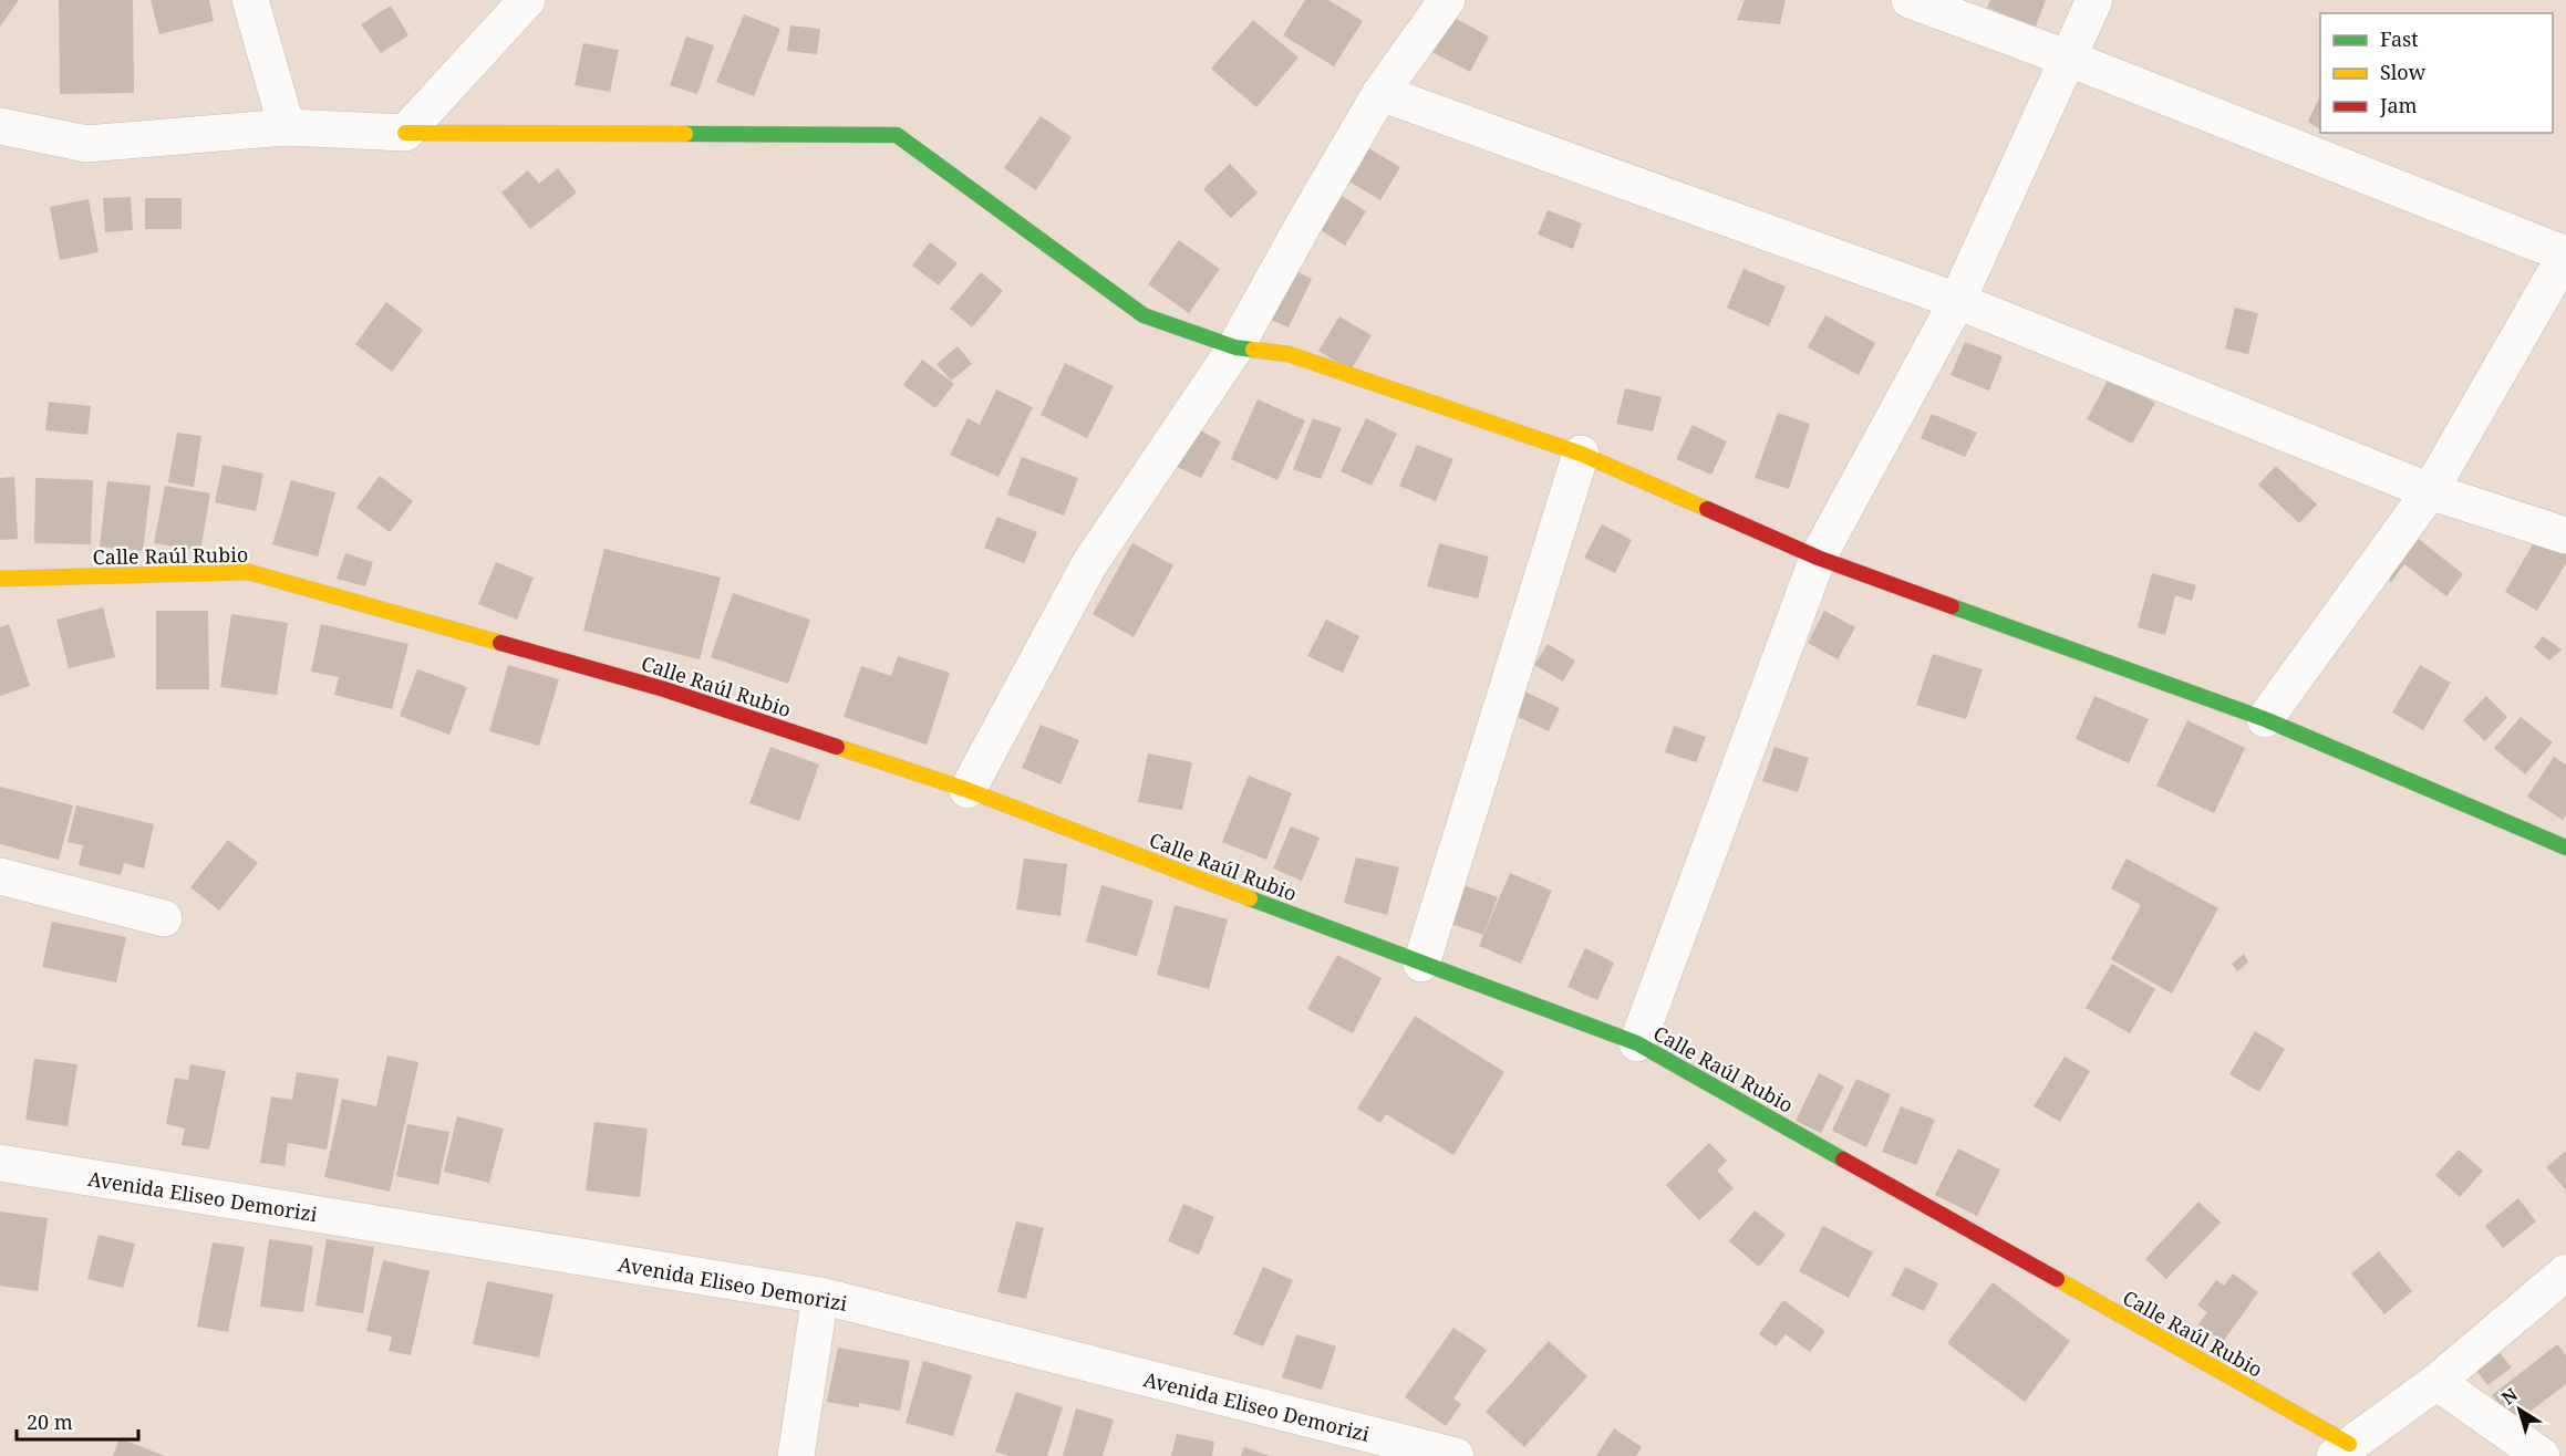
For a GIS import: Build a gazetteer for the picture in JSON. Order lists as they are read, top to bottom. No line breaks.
{"streets":{"street":["Calle Raúl Rubio","Avenida Eliseo Demorizi"]},"legend":["Fast","Slow","Jam"],"scale_bar":"20 m","north":"top left"}
